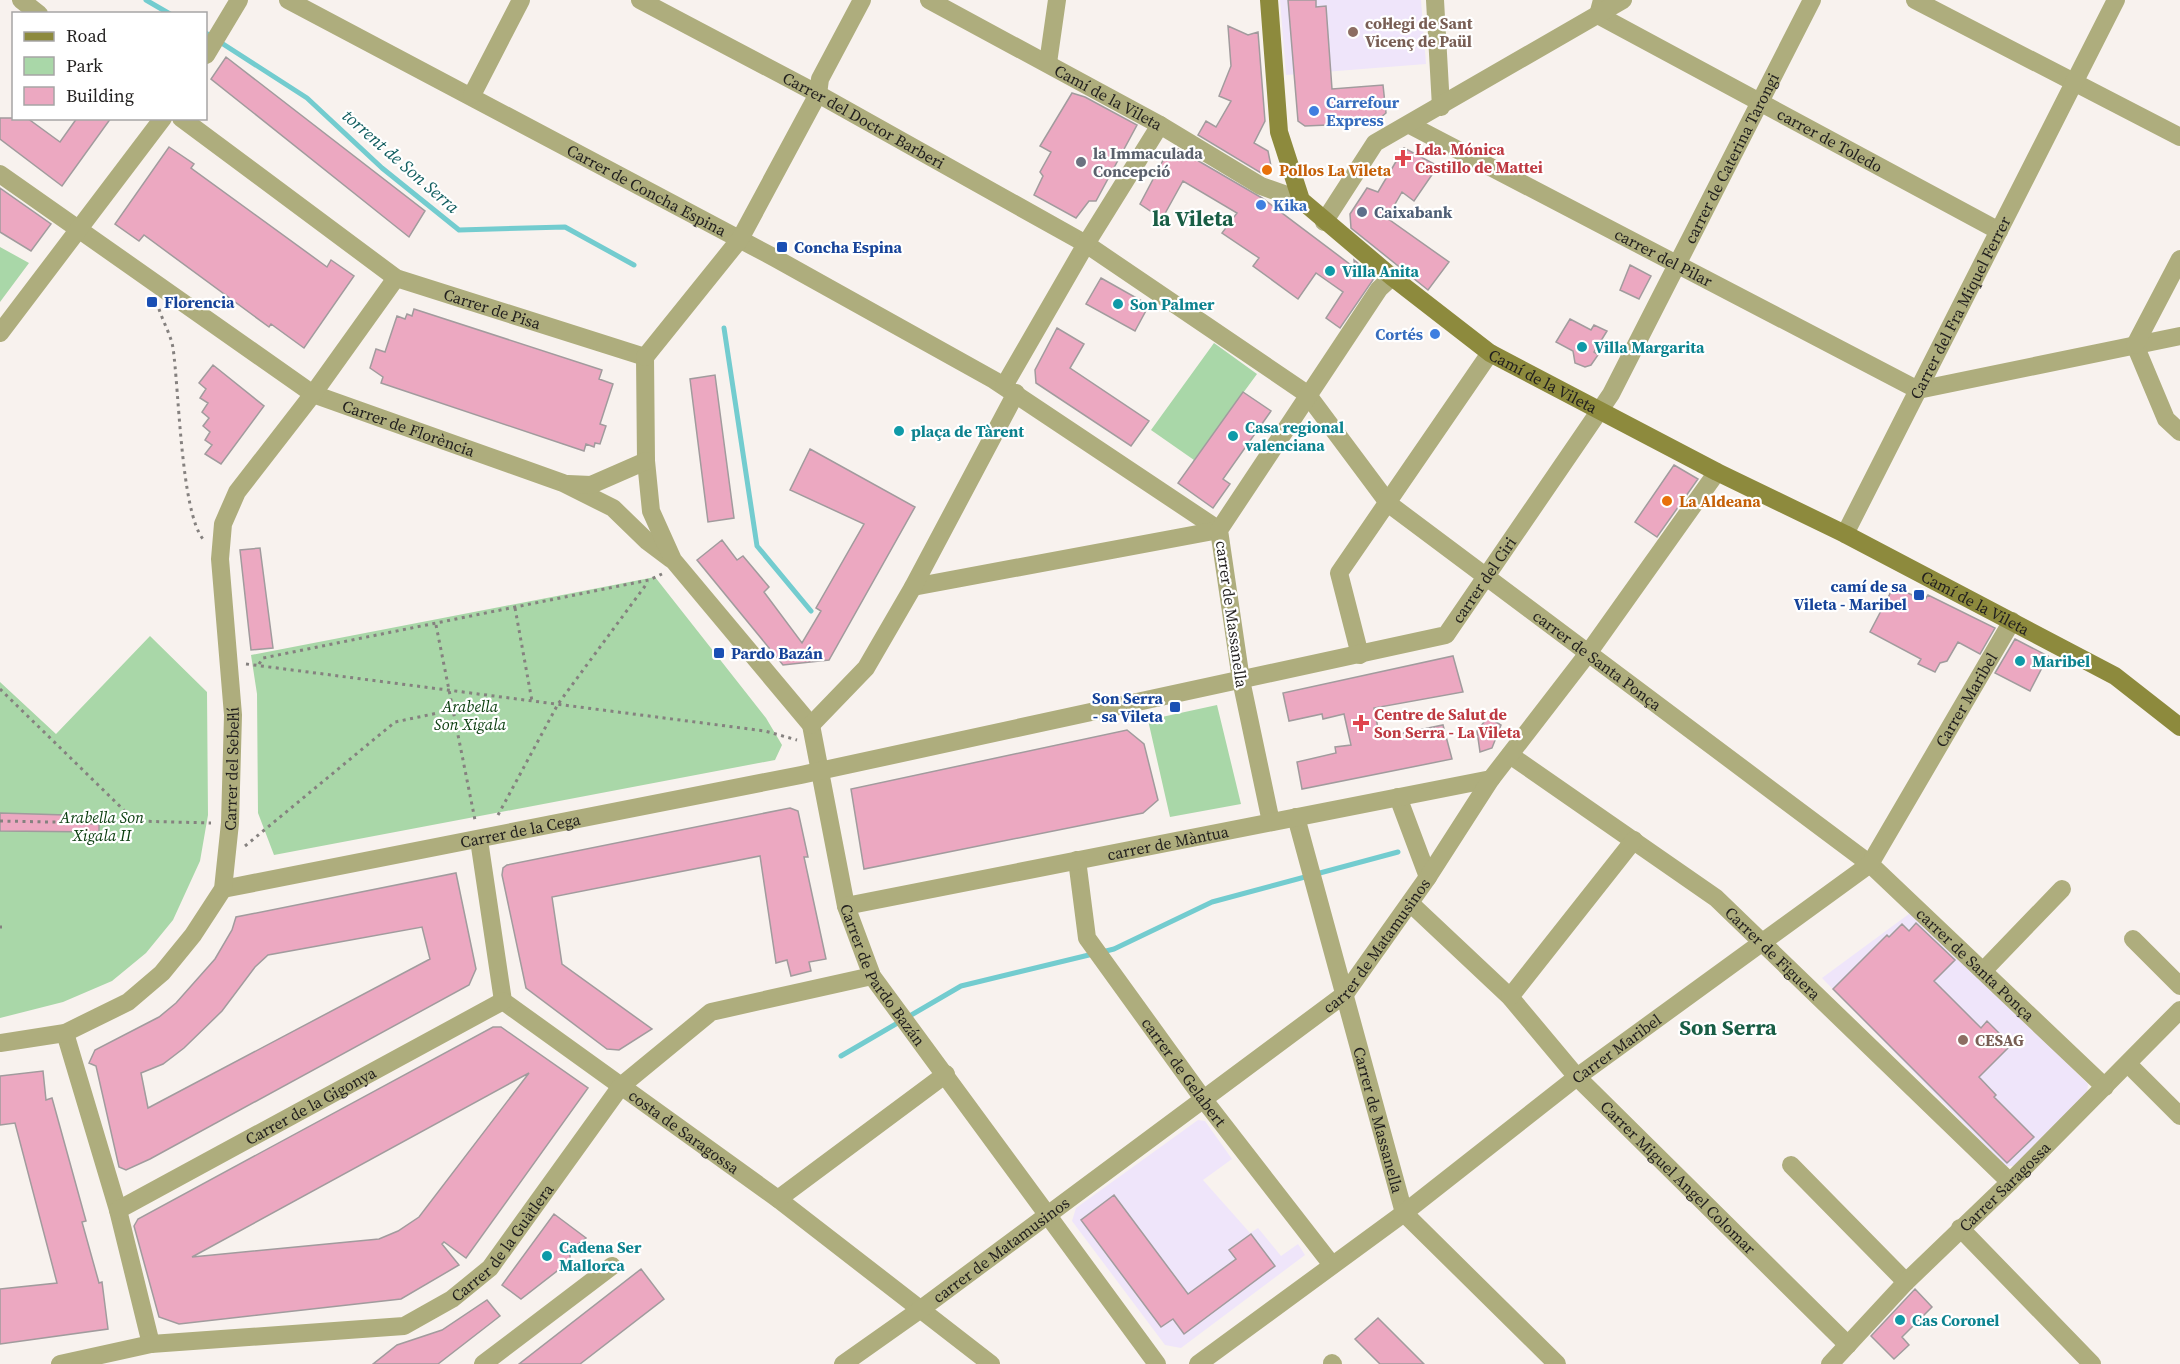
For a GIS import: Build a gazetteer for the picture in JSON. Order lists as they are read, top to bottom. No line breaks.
{"streets":{"street":["Camí de la Vileta","Carrer del Doctor Barberi","carrer de Toledo","carrer de Caterina Tarongi","Carrer de Concha Espina","carrer del Pilar","Carrer de Pisa","Carrer del Fra Miquel Ferrer","Carrer de Florència","carrer del Ciri","carrer de Massanella","carrer de Santa Ponça","Carrer Maribel","Carrer del Sebel·lí","Carrer de la Cega","carrer de Màntua","carrer de Matamusinos","Carrer de Figuera","Carrer de Pardo Bazán","carrer de Gelabert","Carrer de la Gigonya","Carrer de Massanella","costa de Saragossa","Carrer Miguel Angel Colomar","Carrer Saragossa","Carrer de la Guàtlera"]},"crossings":[["Camí de la Vileta","carrer de Caterina Tarongi"],["Camí de la Vileta","Carrer del Fra Miquel Ferrer"],["Camí de la Vileta","carrer del Ciri"],["Camí de la Vileta","carrer de Massanella"],["Camí de la Vileta","Carrer Maribel"],["Camí de la Vileta","carrer de Matamusinos"],["Carrer del Doctor Barberi","carrer de Santa Ponça"],["carrer de Toledo","carrer de Caterina Tarongi"],["carrer de Toledo","Carrer del Fra Miquel Ferrer"],["carrer de Caterina Tarongi","carrer del Pilar"],["carrer de Caterina Tarongi","carrer del Ciri"],["Carrer de Concha Espina","carrer de Massanella"],["carrer del Pilar","Carrer del Fra Miquel Ferrer"],["Carrer de Pisa","Carrer del Sebel·lí"],["Carrer de Florència","Carrer del Sebel·lí"],["carrer del Ciri","carrer de Massanella"],["carrer del Ciri","carrer de Santa Ponça"],["carrer del Ciri","Carrer de la Cega"],["carrer de Massanella","carrer de Santa Ponça"],["carrer de Massanella","Carrer de la Cega"],["carrer de Massanella","carrer de Màntua"],["carrer de Santa Ponça","Carrer Maribel"],["carrer de Santa Ponça","carrer de Matamusinos"],["carrer de Santa Ponça","Carrer Saragossa"],["Carrer Maribel","Carrer de Figuera"],["Carrer Maribel","carrer de Gelabert"],["Carrer Maribel","Carrer de Massanella"],["Carrer Maribel","Carrer Miguel Angel Colomar"],["Carrer del Sebel·lí","Carrer de la Cega"],["Carrer de la Cega","Carrer de Pardo Bazán"],["carrer de Màntua","carrer de Matamusinos"],["carrer de Màntua","Carrer de Pardo Bazán"],["carrer de Màntua","carrer de Gelabert"],["carrer de Màntua","Carrer de Massanella"],["carrer de Matamusinos","Carrer de Figuera"],["carrer de Matamusinos","Carrer de Pardo Bazán"],["carrer de Matamusinos","carrer de Gelabert"],["carrer de Matamusinos","Carrer de Massanella"],["carrer de Matamusinos","costa de Saragossa"],["carrer de Matamusinos","Carrer Miguel Angel Colomar"],["Carrer de Figuera","Carrer Saragossa"],["Carrer de Pardo Bazán","Carrer de la Guàtlera"],["Carrer de la Gigonya","costa de Saragossa"],["costa de Saragossa","Carrer de la Guàtlera"],["Carrer Miguel Angel Colomar","Carrer Saragossa"]],"districts":["la Vileta","Son Serra"],"water":["torrent de Son Serra"],"parks":["Arabella Son Xigala","Arabella Son Xigala II"],"places":{"other":["col·legi de Sant Vicenç de Paül","Carrefour Express","la Immaculada Concepció","Pollos La Vileta","Kika","Caixabank","Villa Anita","Son Palmer","Cortés","Villa Margarita","plaça de Tàrent","Casa regional valenciana","La Aldeana","Maribel","CESAG","Cadena Ser Mallorca","Cas Coronel"],"health":["Lda. Mónica Castillo de Mattei","Centre de Salut de Son Serra - La Vileta"],"transit":["Concha Espina","Florencia","camí de sa Vileta - Maribel","Pardo Bazán","Son Serra - sa Vileta"]},"legend":["Road","Park","Building"]}
